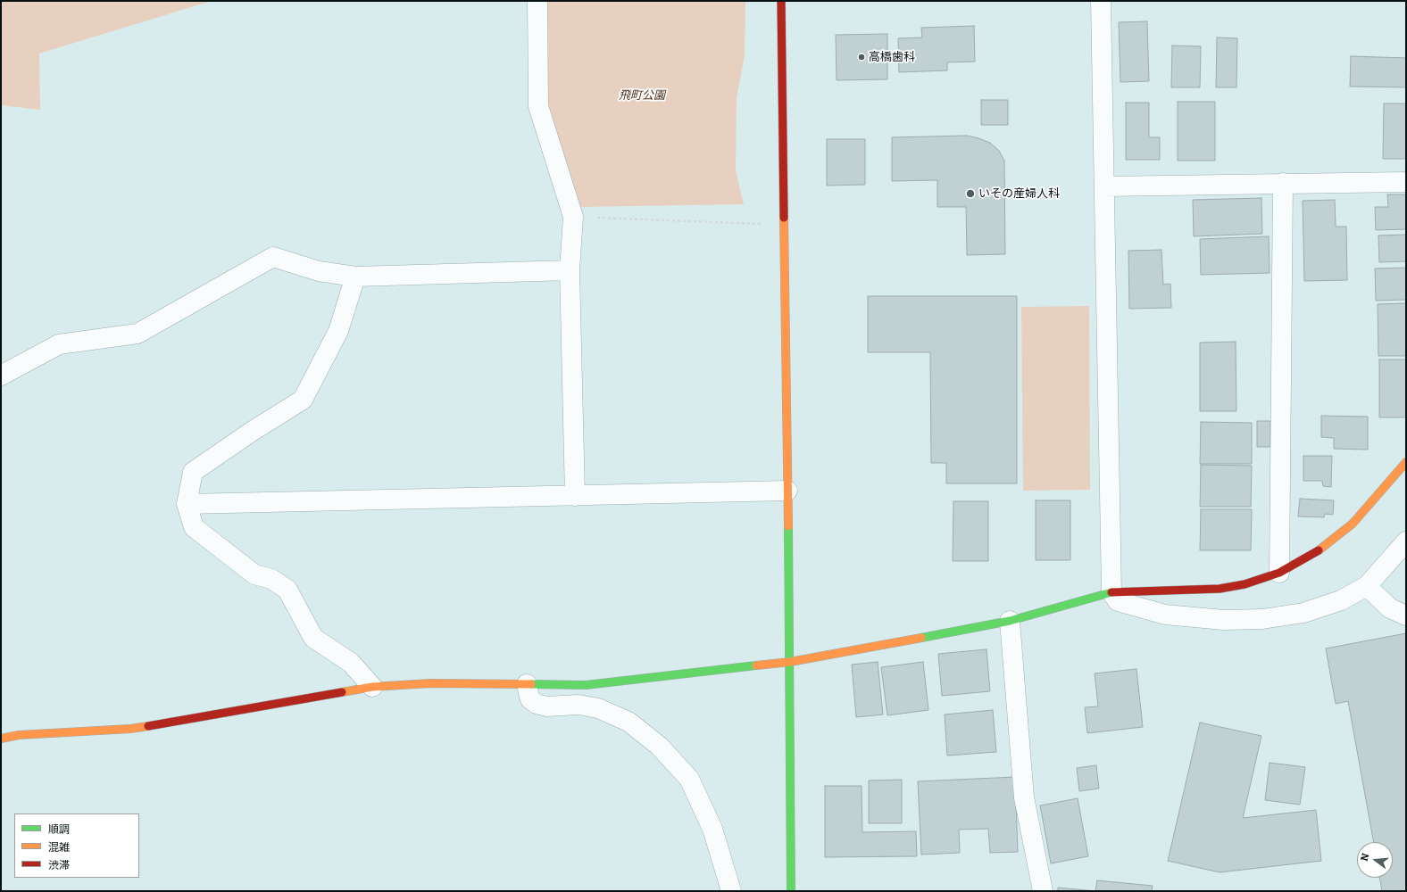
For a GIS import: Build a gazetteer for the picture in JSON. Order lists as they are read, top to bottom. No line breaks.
{"parks":["飛町公園"],"places":["高橋歯科","いその産婦人科"],"legend":["順調","混雑","渋滞"],"north":"left"}
